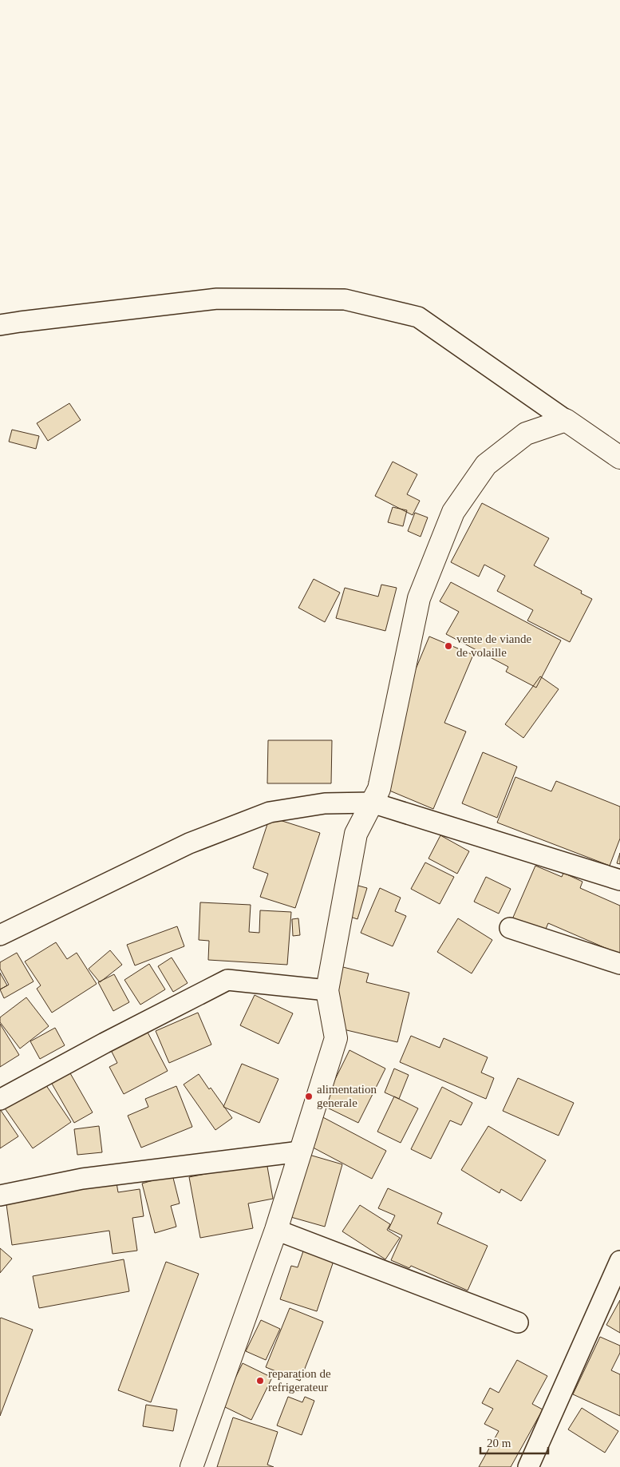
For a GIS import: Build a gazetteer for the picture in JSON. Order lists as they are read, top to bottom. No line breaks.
{"places":["vente de viande de volaille","alimentation generale","reparation de refrigerateur"],"scale_bar":"20 m"}
